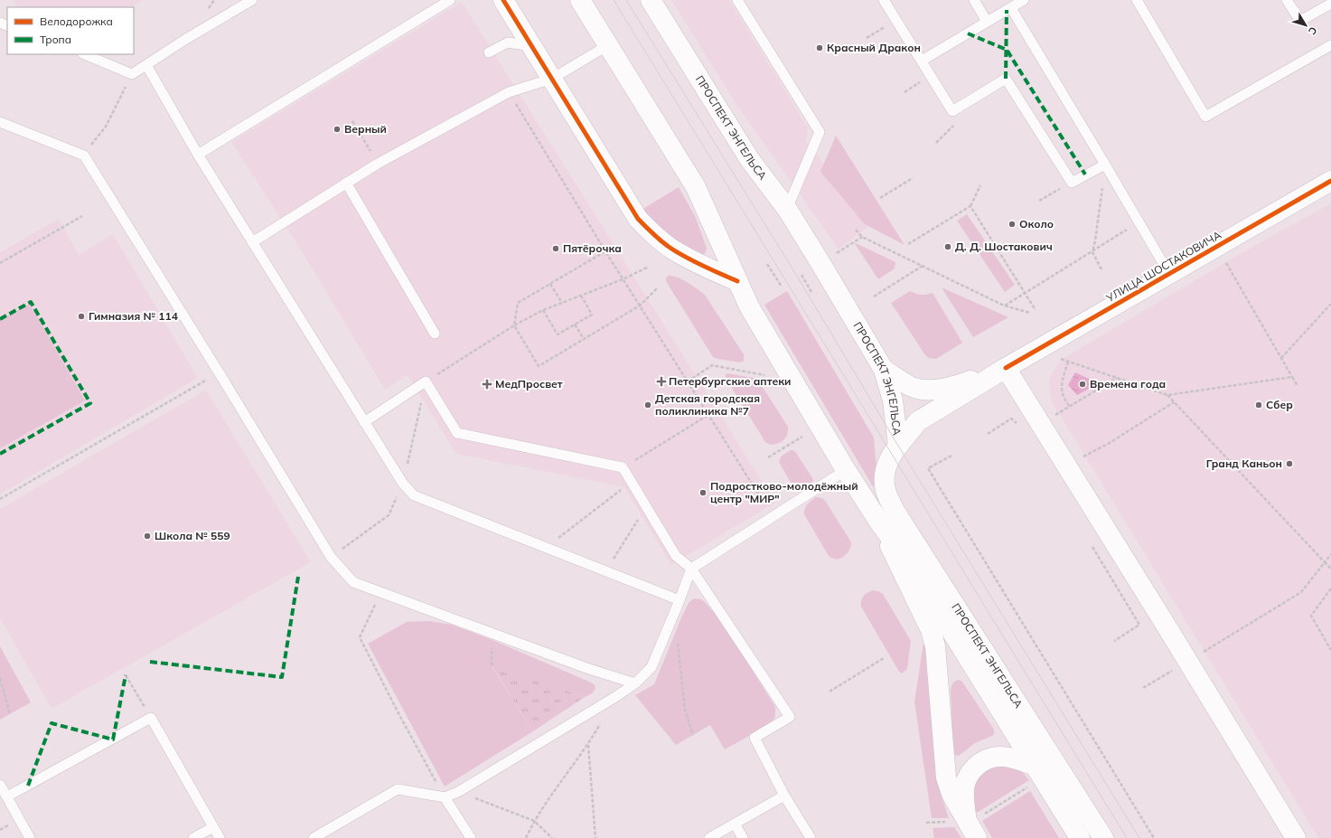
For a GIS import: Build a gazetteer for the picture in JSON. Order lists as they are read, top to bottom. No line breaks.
{"streets":{"main road":["ПРОСПЕКТ ЭНГЕЛЬСА","УЛИЦА ШОСТАКОВИЧА"]},"crossings":[["ПРОСПЕКТ ЭНГЕЛЬСА","УЛИЦА ШОСТАКОВИЧА"]],"places":{"other":["Красный Дракон","Верный","Около","Д. Д. Шостакович","Пятёрочка","Гимназия № 114","Времена года","Детская городская поликлиника №7","Сбер","Гранд Каньон","Подростково-молодёжный центр \"МИР\"","Школа № 559"],"health":["Петербургские аптеки","МедПросвет"]},"legend":["Велодорожка","Тропа"],"north":"bottom right"}
